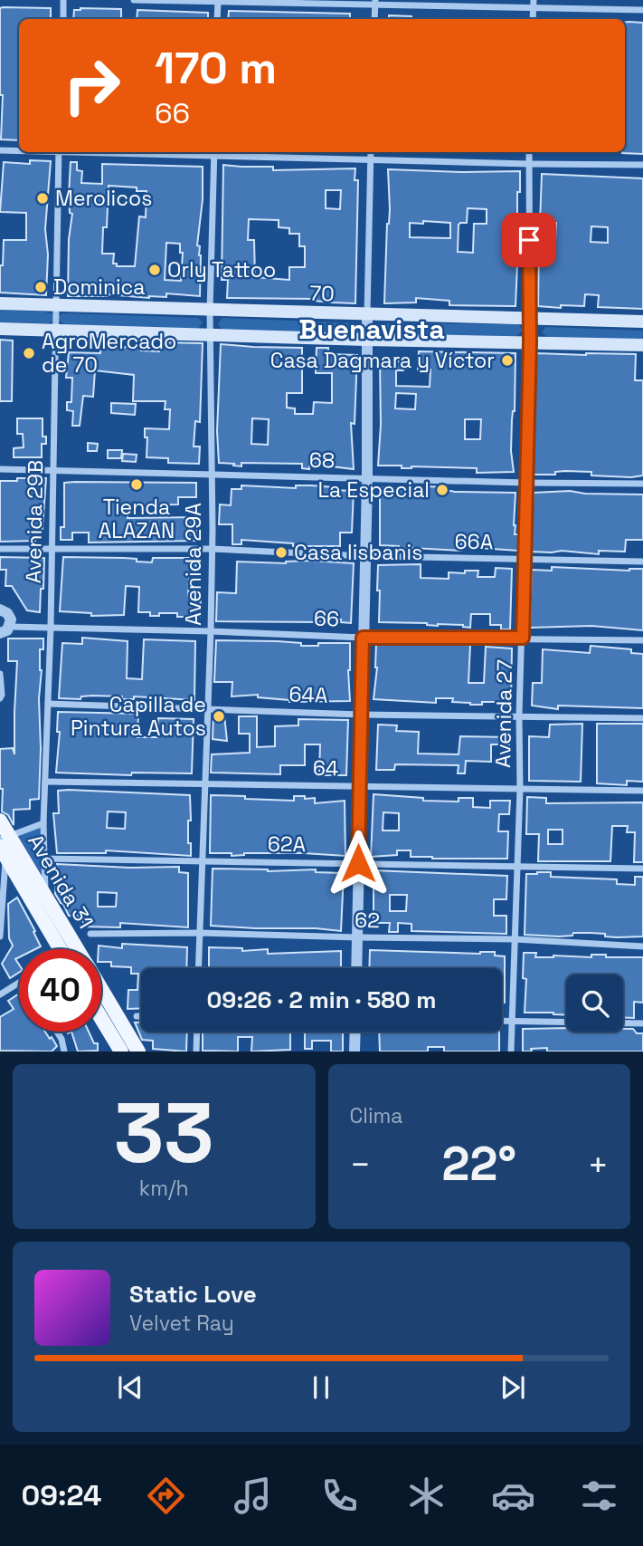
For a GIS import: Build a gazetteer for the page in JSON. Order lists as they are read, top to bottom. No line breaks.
{"streets":{"main road":["70","Avenida 31"],"street":["68","Avenida 29B","66A","Avenida 29A","66","64A","Avenida 27","64","62A","62"]},"crossings":[["70","Avenida 29B"],["70","Avenida 29A"],["70","Avenida 27"],["68","Avenida 29B"],["68","Avenida 29A"],["68","Avenida 27"],["Avenida 29B","66A"],["Avenida 29B","66"],["Avenida 29B","64A"],["Avenida 29B","64"],["Avenida 29B","62A"],["Avenida 29B","Avenida 31"],["66A","Avenida 29A"],["66A","Avenida 27"],["Avenida 29A","66"],["Avenida 29A","64A"],["Avenida 29A","64"],["Avenida 29A","62A"],["Avenida 29A","62"],["66","Avenida 27"],["64A","Avenida 27"],["Avenida 27","64"],["Avenida 27","62A"],["Avenida 27","62"]],"districts":["Buenavista"],"places":["Merolicos","Orly Tattoo","Dominica","AgroMercado de 70","Casa Dagmara y Víctor","Tienda ALAZAN","La Especial","Casa lisbanis","Capilla de Pintura Autos"],"page":{"turn":["170 m","66"],"limit":"40","trip":"09:26 · 2 min · 580 m","tile":[["33","km/h"],"Clima"],"heat":["−","22°","+"],"song":["Static Love","Velvet Ray"],"tabs":"09:24"}}
